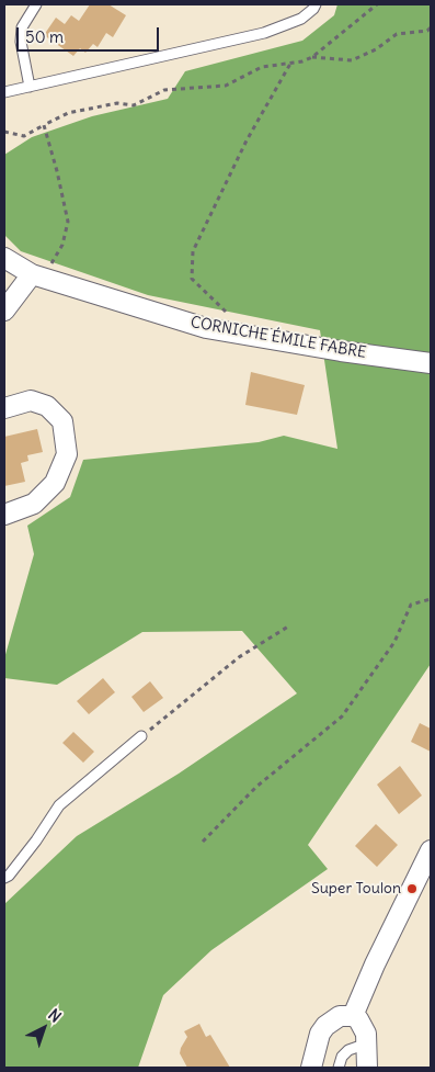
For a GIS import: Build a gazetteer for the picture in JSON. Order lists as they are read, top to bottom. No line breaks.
{"streets":{"street":["CORNICHE ÉMILE FABRE"]},"places":["Super Toulon"],"scale_bar":"50 m","north":"top right"}
